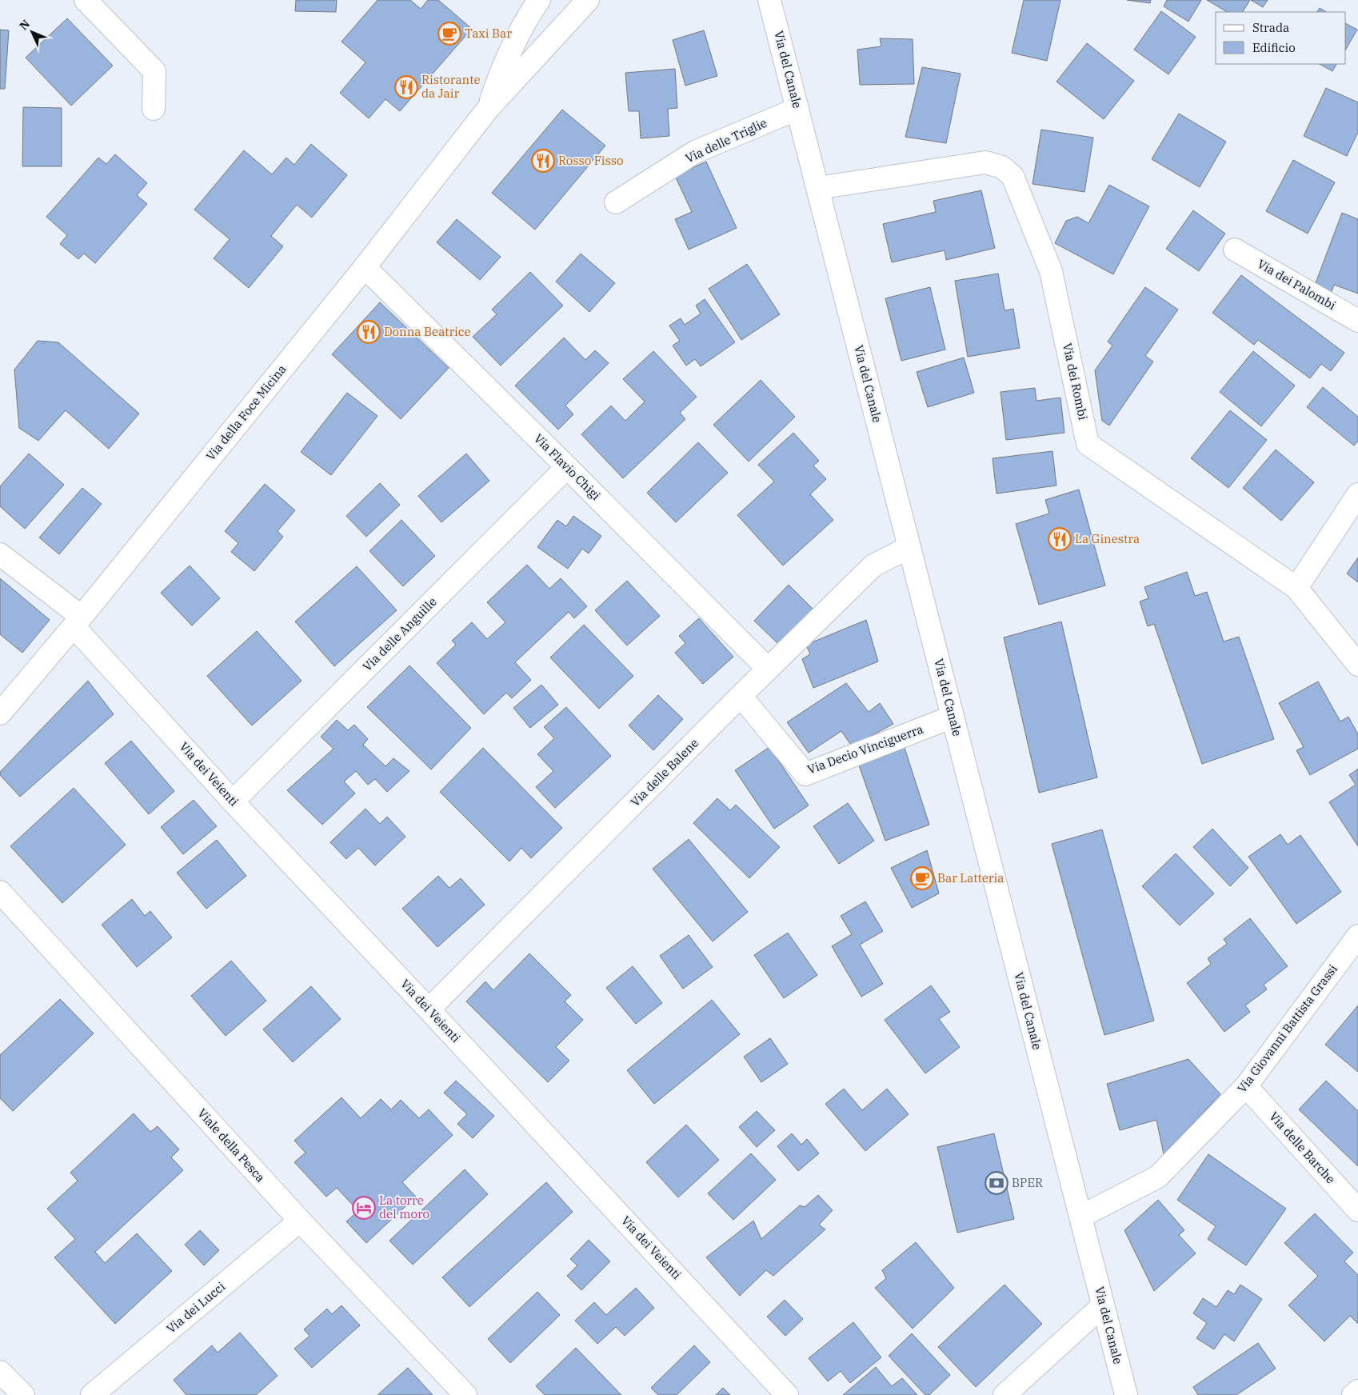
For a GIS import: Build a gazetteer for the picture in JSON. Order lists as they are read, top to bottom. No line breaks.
{"streets":{"street":["Via del Canale","Via delle Triglie","Via dei Palombi","Via dei Rombi","Via della Foce Micina","Via Flavio Chigi","Via delle Anguille","Via Decio Vinciguerra","Via delle Balene","Via dei Veienti","Via Giovanni Battista Grassi","Viale della Pesca","Via delle Barche","Via dei Lucci"]},"crossings":[["Via del Canale","Via delle Triglie"],["Via del Canale","Via dei Rombi"],["Via del Canale","Via Decio Vinciguerra"],["Via del Canale","Via delle Balene"],["Via del Canale","Via Giovanni Battista Grassi"],["Via della Foce Micina","Via Flavio Chigi"],["Via della Foce Micina","Via dei Veienti"],["Via Flavio Chigi","Via delle Anguille"],["Via Flavio Chigi","Via delle Balene"],["Via delle Anguille","Via dei Veienti"],["Via Decio Vinciguerra","Via delle Balene"],["Via delle Balene","Via dei Veienti"],["Via Giovanni Battista Grassi","Via delle Barche"],["Viale della Pesca","Via dei Lucci"]],"places":{"cafe":["Taxi Bar","Bar Latteria"],"restaurant":["Ristorante da Jair","Rosso Fisso","Donna Beatrice","La Ginestra"],"bank":["BPER"],"hotel":["La torre del moro"]},"legend":["Strada","Edificio"],"north":"top left"}
